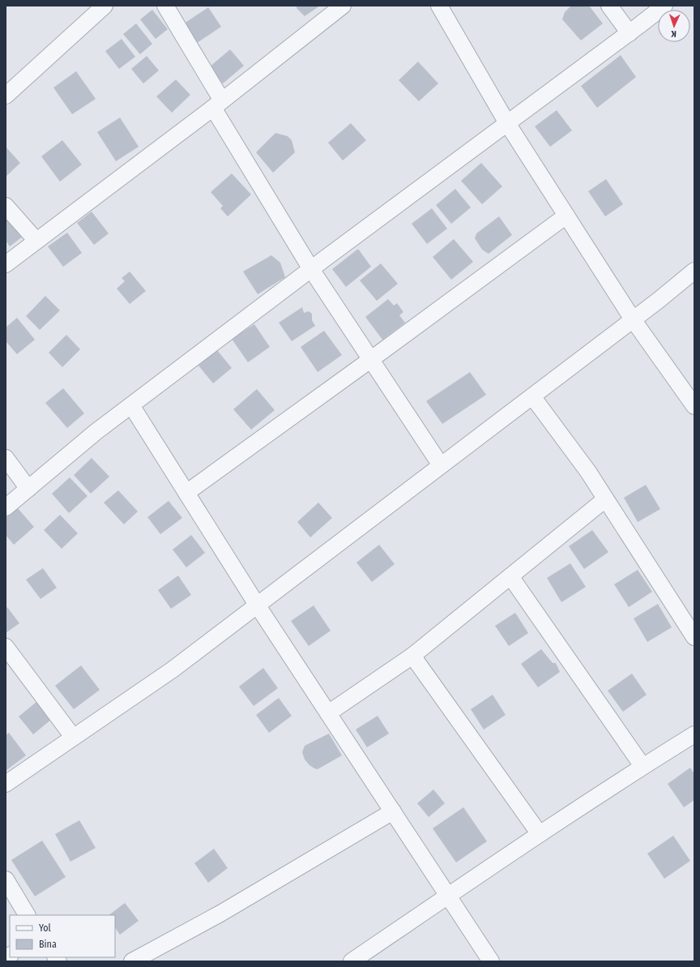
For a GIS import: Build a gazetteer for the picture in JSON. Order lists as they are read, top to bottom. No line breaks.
{"legend":["Yol","Bina"],"north":"bottom"}
